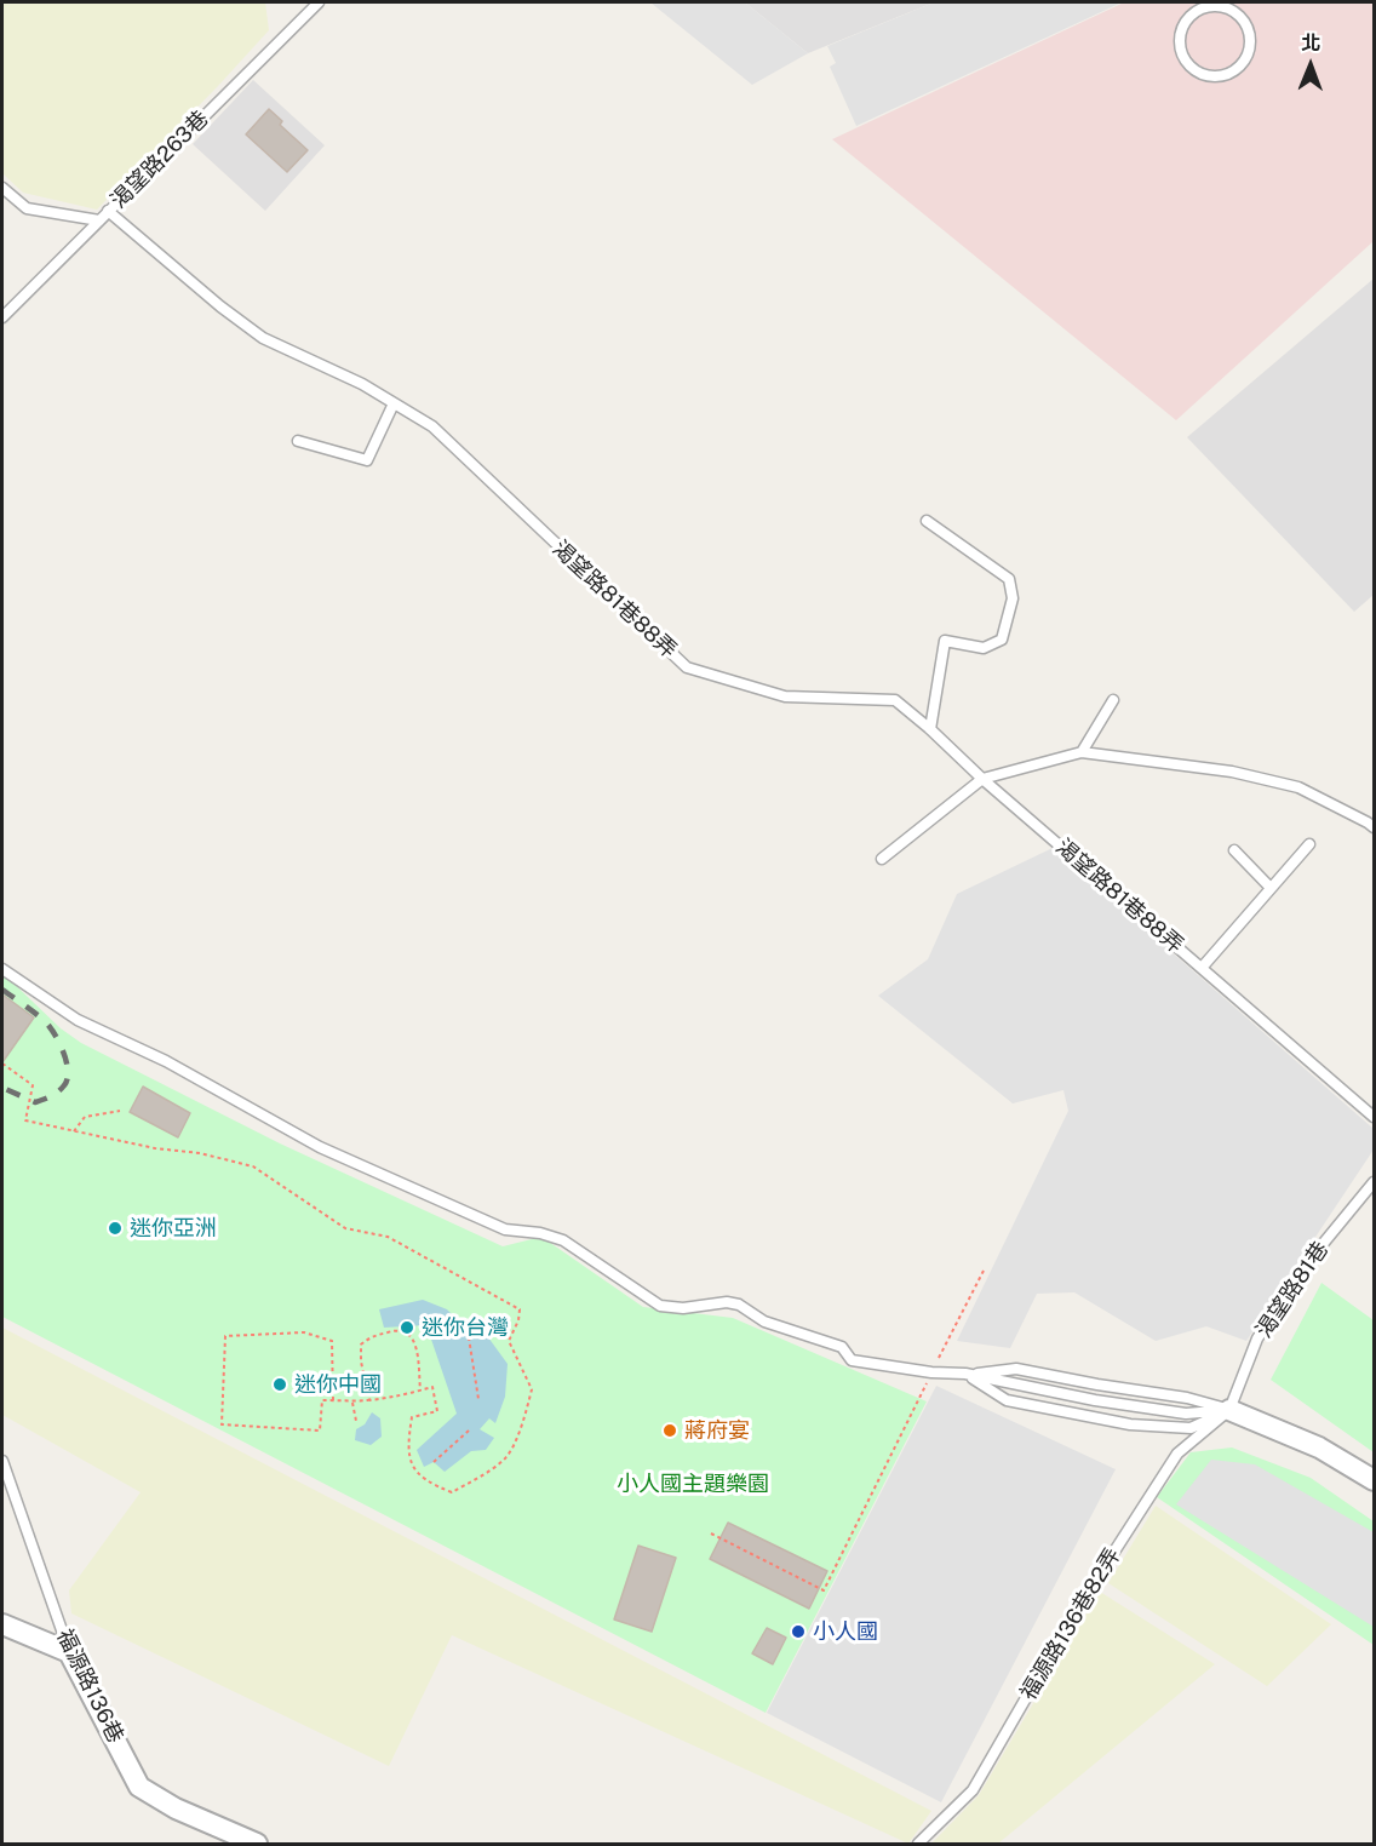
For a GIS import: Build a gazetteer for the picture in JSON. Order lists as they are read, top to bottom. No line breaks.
{"streets":{"street":["福源路136巷"],"lane":["渴望路263巷","渴望路81巷88弄","渴望路81巷","福源路136巷82弄"]},"crossings":[["渴望路263巷","渴望路81巷88弄"],["渴望路81巷","福源路136巷82弄"]],"parks":["小人國主題樂園"],"places":["迷你亞洲","迷你台灣","迷你中國","蔣府宴","小人國"],"north":"top"}
